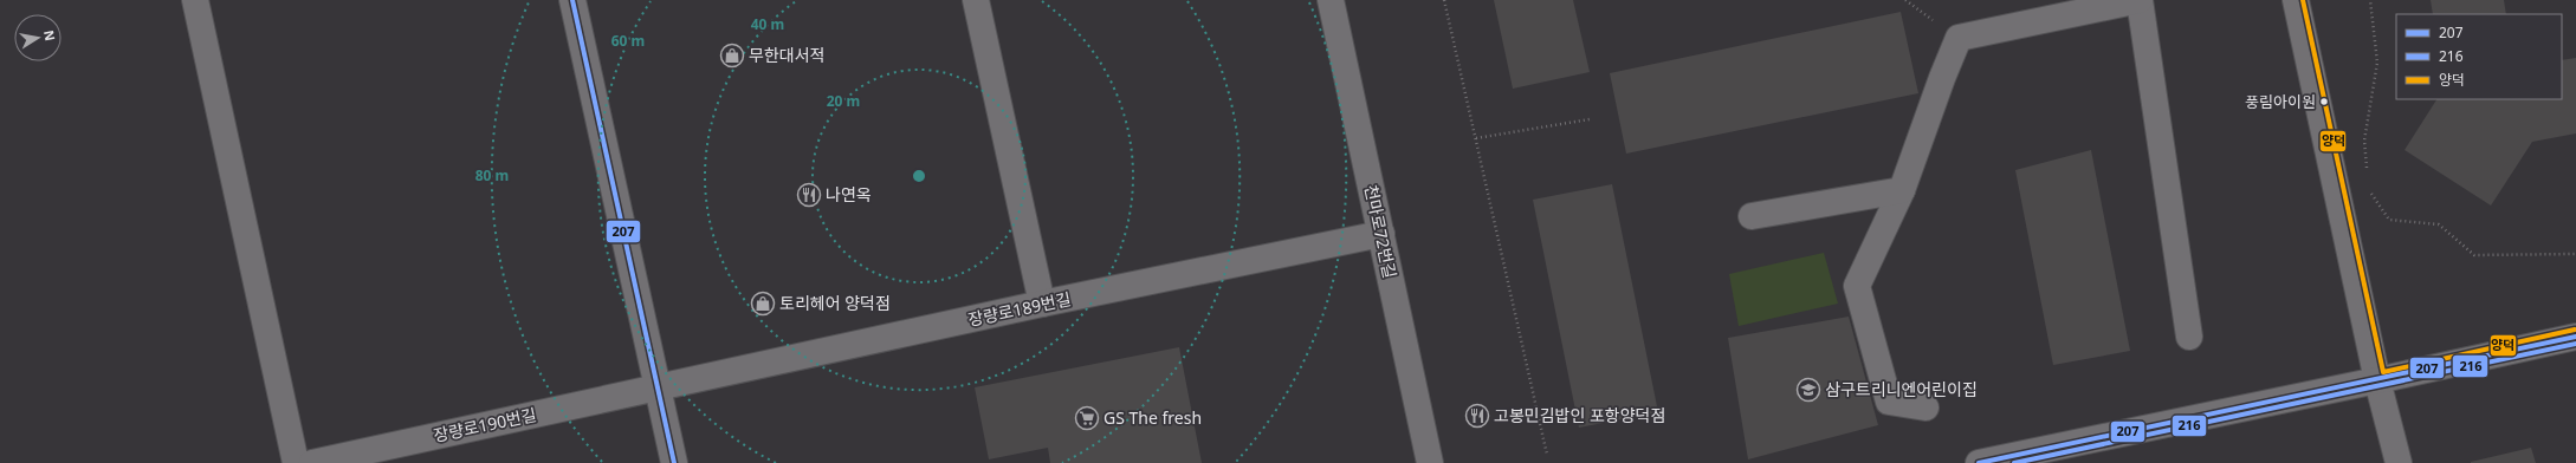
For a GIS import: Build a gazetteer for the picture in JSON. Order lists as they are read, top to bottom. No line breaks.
{"streets":{"street":["천마로72번길","장량로189번길","장량로190번길"]},"crossings":[["천마로72번길","장량로189번길"],["장량로189번길","장량로190번길"]],"places":{"shop":["무한대서적","토리헤어 양덕점"],"other":["풍림아이원"],"restaurant":["나연옥","고봉민김밥인 포항양덕점"],"school or university":["삼구트리니엔어린이집"],"supermarket":["GS The fresh"]},"lines":["transit line 207","transit line 양덕","transit line 216"],"legend":["207","216","양덕"],"north":"right","rings":["40 m","60 m","20 m","80 m"]}
